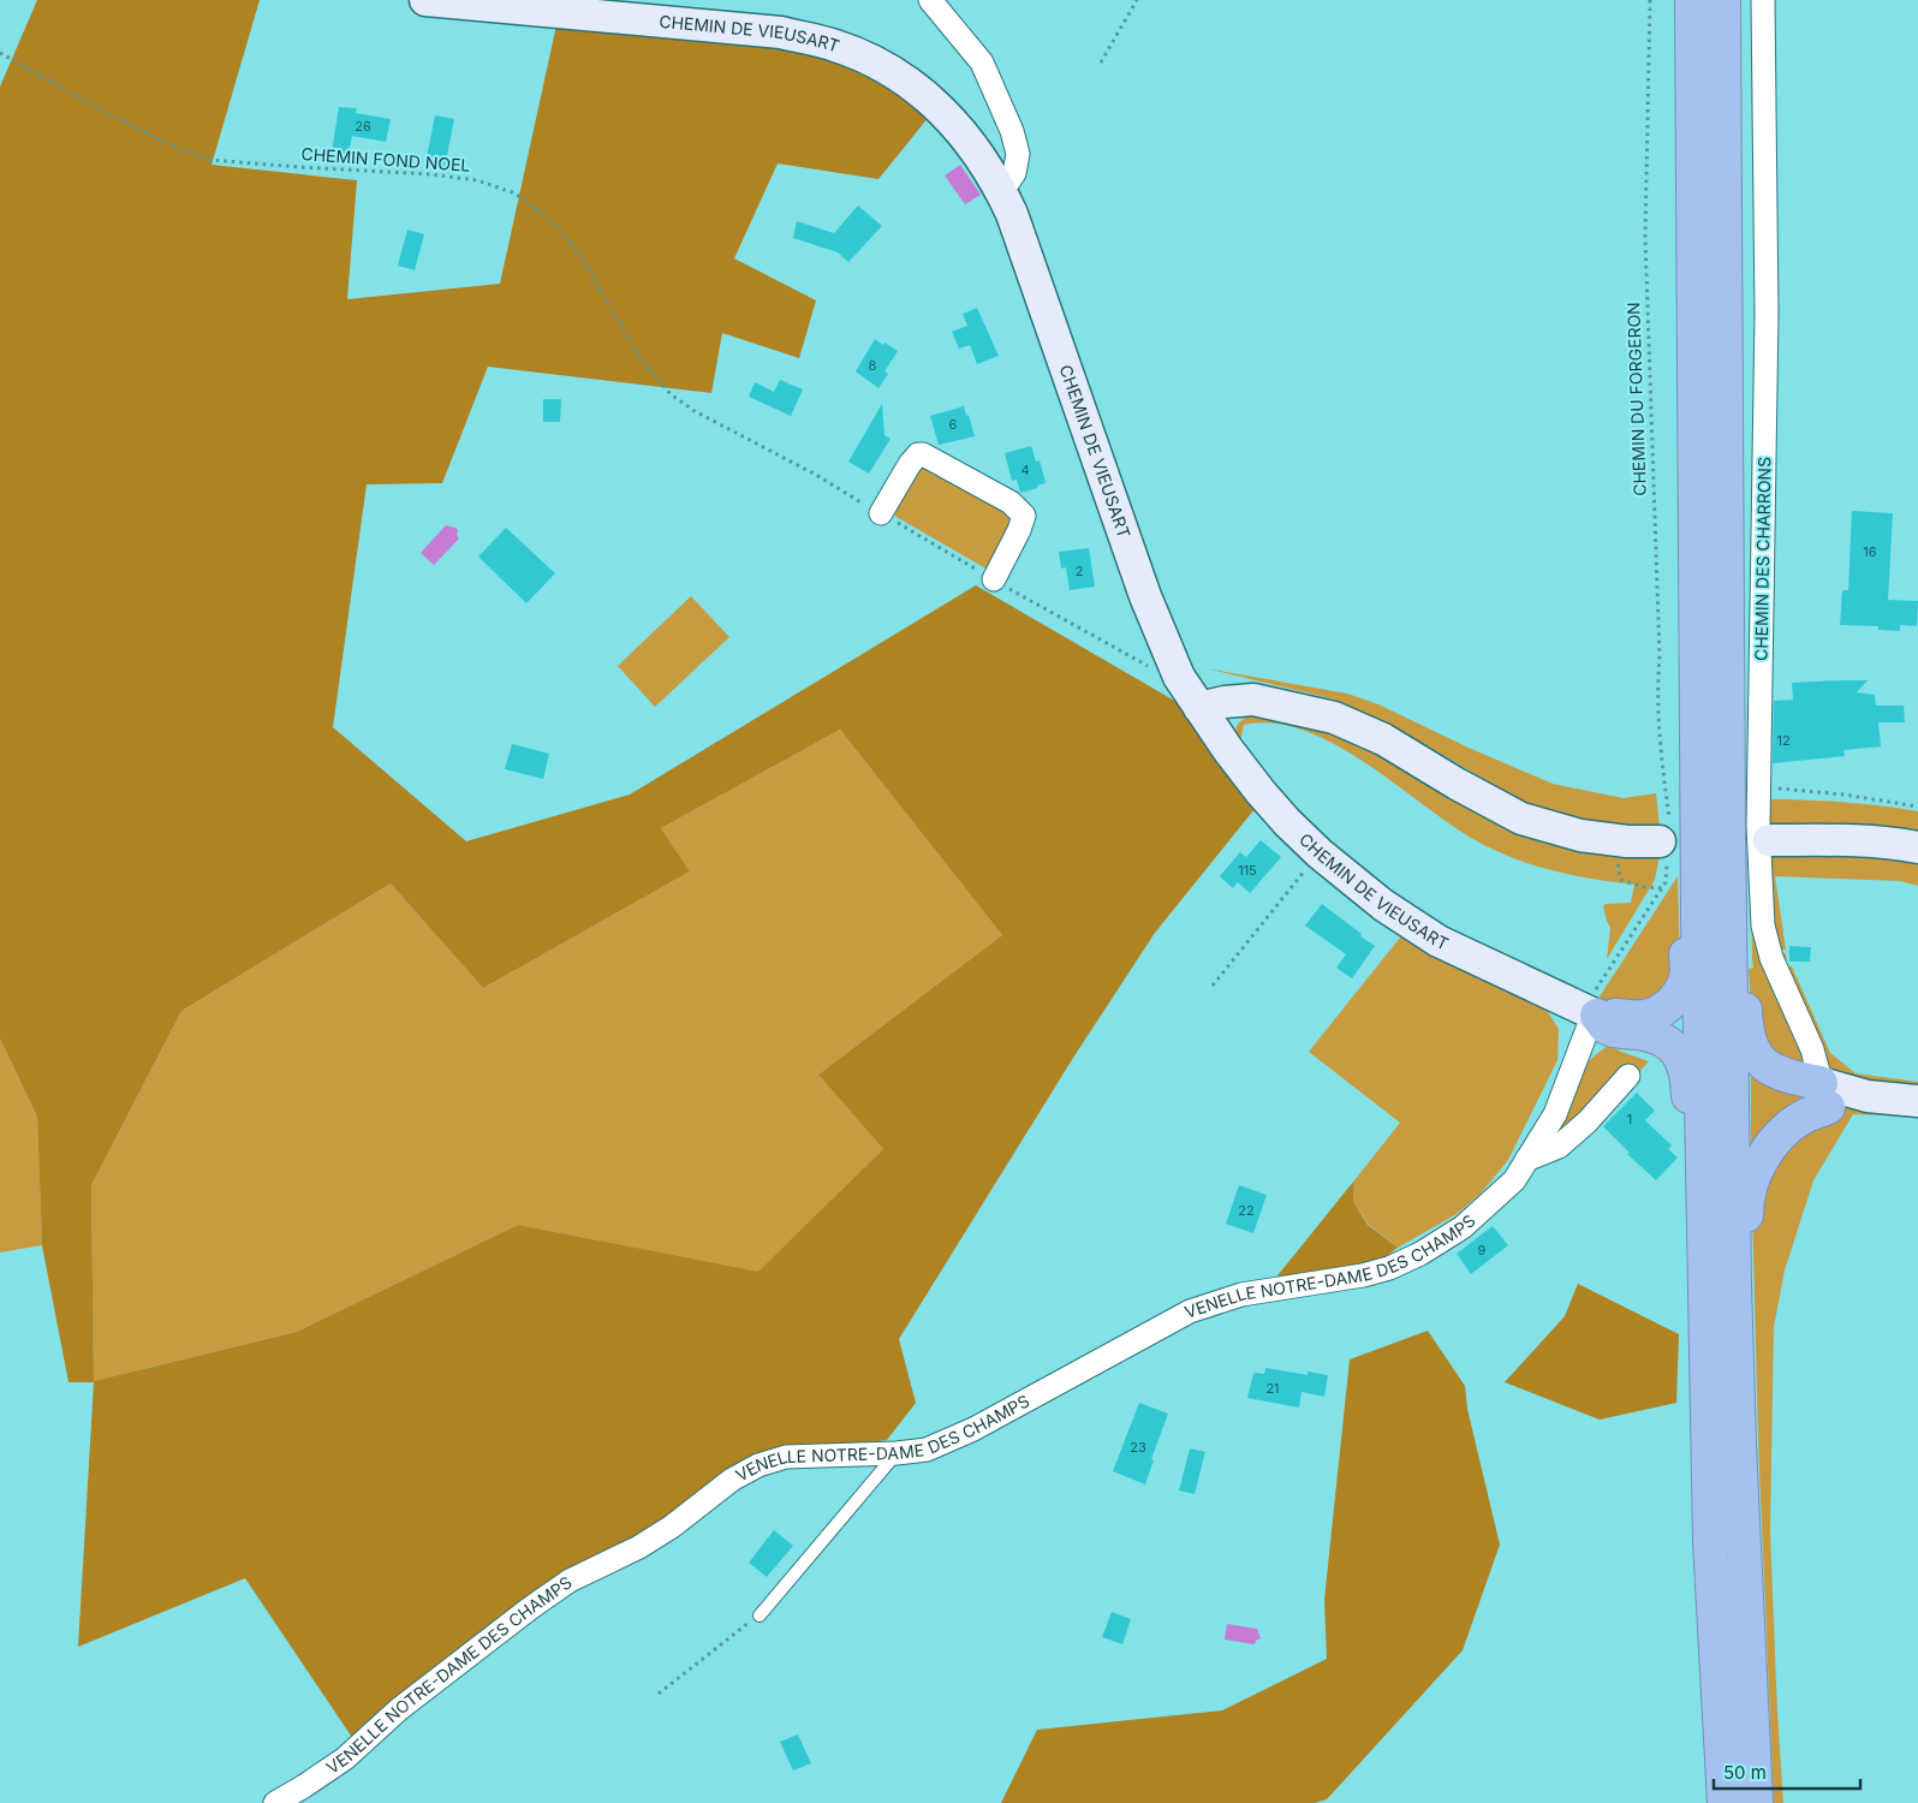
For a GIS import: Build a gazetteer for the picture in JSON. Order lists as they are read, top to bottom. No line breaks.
{"streets":{"street":["CHEMIN DE VIEUSART","CHEMIN DES CHARRONS","VENELLE NOTRE-DAME DES CHAMPS"],"path":["CHEMIN FOND NOEL","CHEMIN DU FORGERON"]},"crossings":[["CHEMIN DE VIEUSART","VENELLE NOTRE-DAME DES CHAMPS"]],"house_numbers":["26","8","6","4","16","2","12","115","1","22","9","21","23"],"scale_bar":"50 m"}
